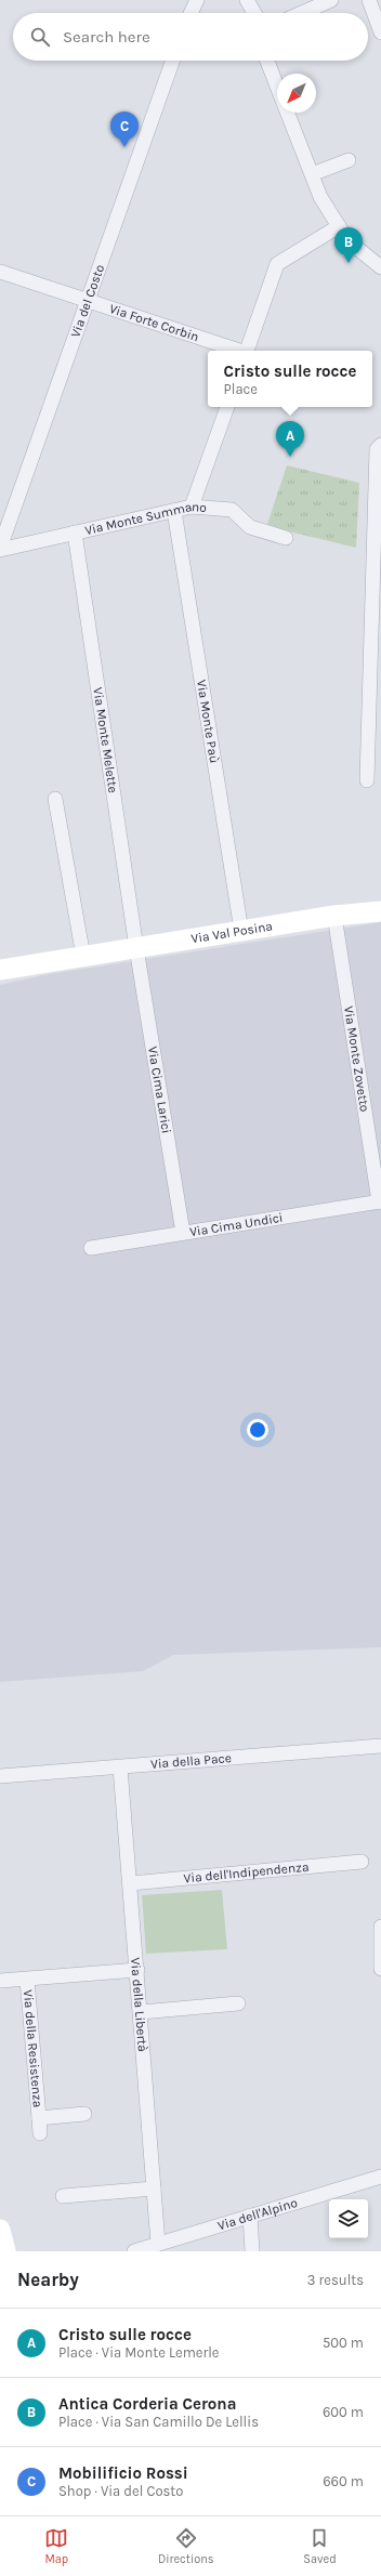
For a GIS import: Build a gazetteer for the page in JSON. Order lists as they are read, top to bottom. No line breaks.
{"streets":{"main road":["Via Val Posina"],"street":["Via del Costo","Via Forte Corbin","Via Monte Summano","Via Monte Paù","Via Monte Melette","Via Monte Zovetto","Via Cima Larici","Via Cima Undici","Via della Pace","Via dell'Indipendenza","Via della Libertà","Via della Resistenza","Via dell'Alpino"]},"crossings":[["Via del Costo","Via Forte Corbin"],["Via del Costo","Via Monte Summano"],["Via Monte Summano","Via Monte Paù"],["Via Monte Summano","Via Monte Melette"],["Via Monte Paù","Via Val Posina"],["Via Monte Melette","Via Val Posina"],["Via Monte Melette","Via Cima Larici"],["Via Val Posina","Via Monte Zovetto"],["Via Val Posina","Via Cima Larici"],["Via Monte Zovetto","Via Cima Undici"],["Via Cima Larici","Via Cima Undici"],["Via della Pace","Via della Libertà"],["Via dell'Indipendenza","Via della Libertà"],["Via della Libertà","Via dell'Alpino"]],"north":"bottom left","page":{"search":"Search here","pins":["C","B","A"],"popup":["Cristo sulle rocce","Place"],"heading":["Nearby","3 results"],"list":[{"mark":"A","name":"Cristo sulle rocce","note":"Place · Via Monte Lemerle","value":"500 m"},{"mark":"B","name":"Antica Corderia Cerona","note":"Place · Via San Camillo De Lellis","value":"600 m"},{"mark":"C","name":"Mobilificio Rossi","note":"Shop · Via del Costo","value":"660 m"}],"nav":["Map","Directions","Saved"]}}
